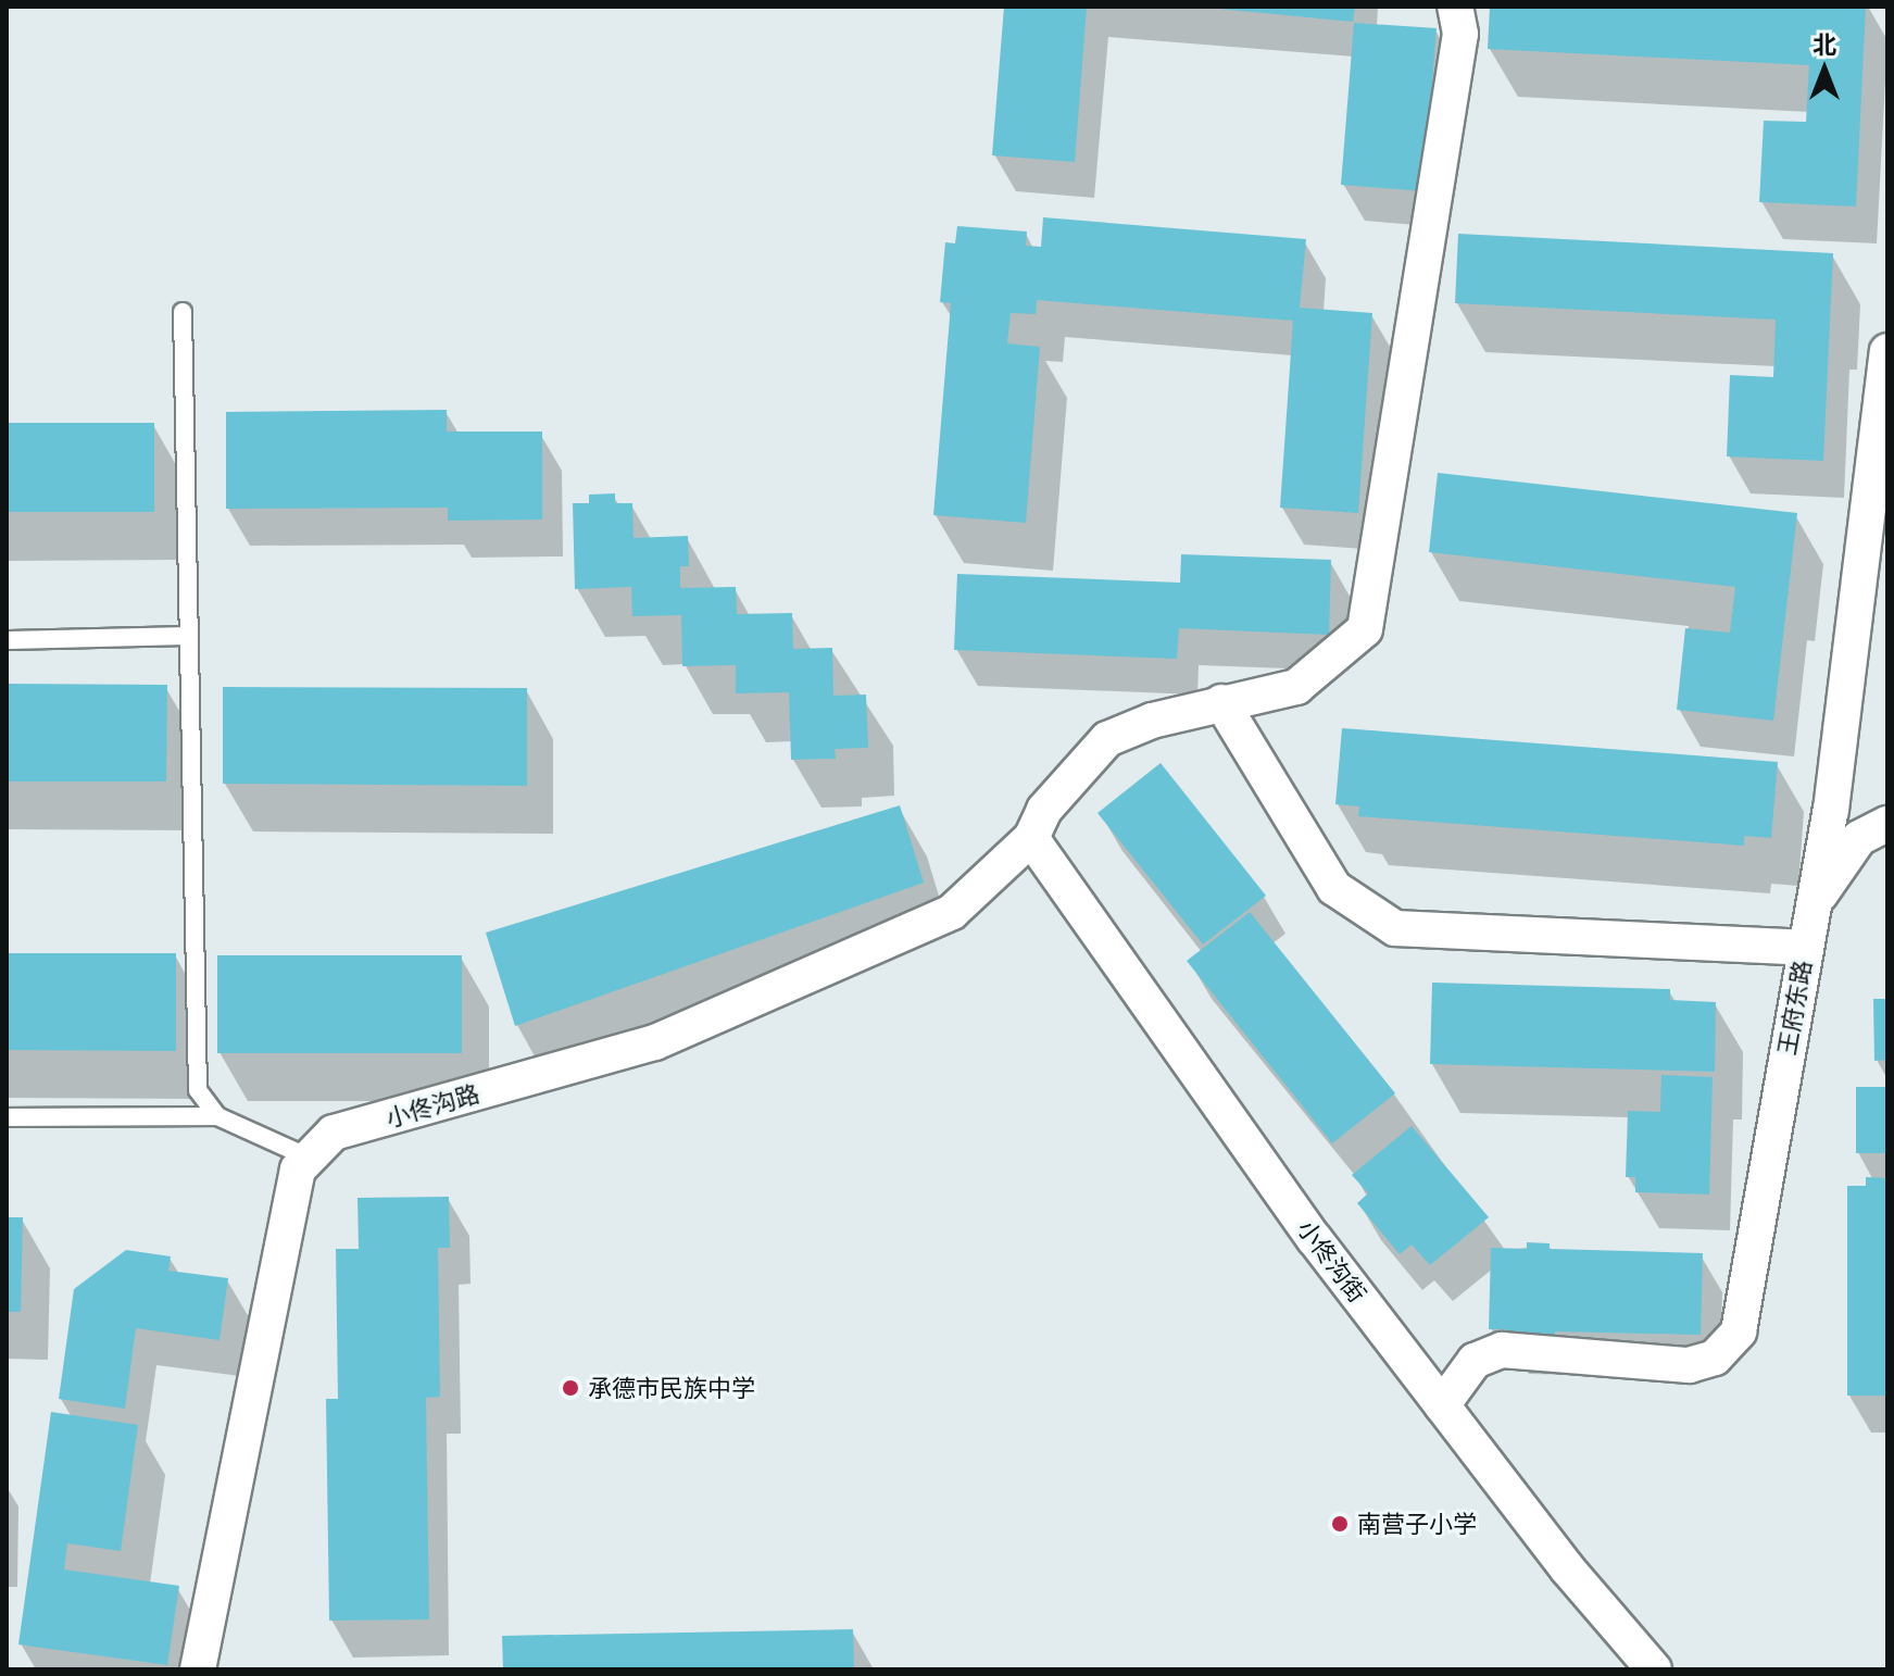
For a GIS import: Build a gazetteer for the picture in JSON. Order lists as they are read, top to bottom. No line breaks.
{"streets":{"street":["王府东路","小佟沟路","小佟沟街"]},"crossings":[["王府东路","小佟沟街"],["小佟沟路","小佟沟街"]],"places":["承德市民族中学","南营子小学"],"north":"top"}
